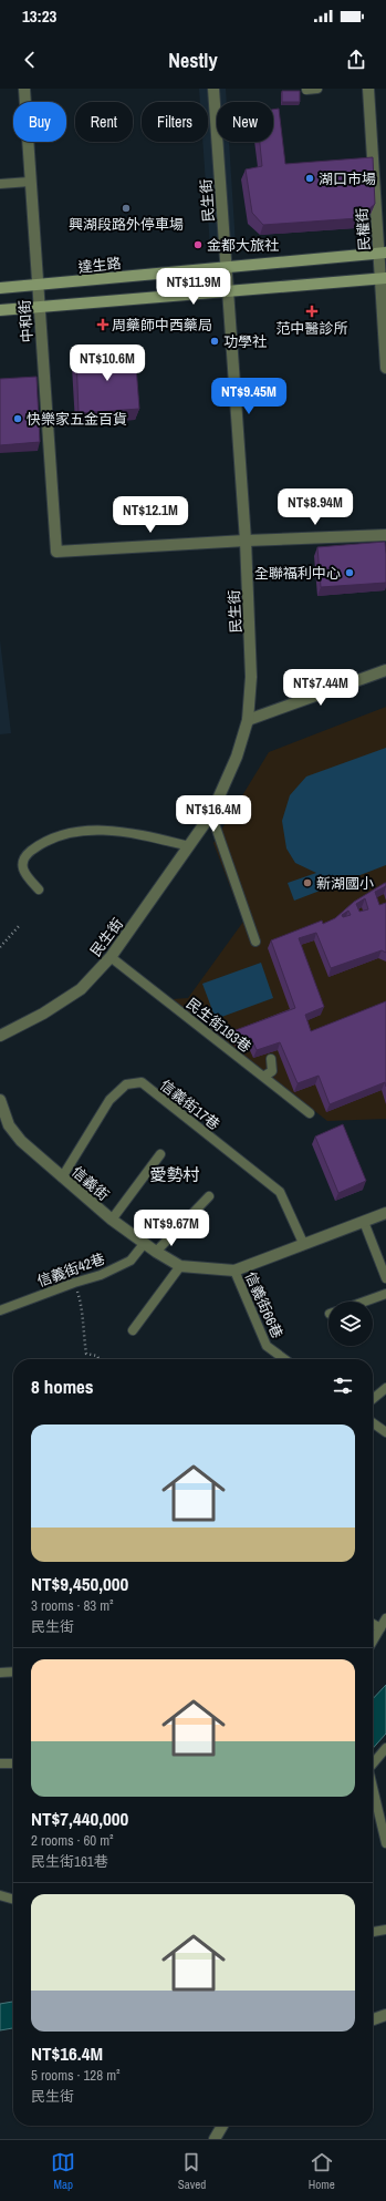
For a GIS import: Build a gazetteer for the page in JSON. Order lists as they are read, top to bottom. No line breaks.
{"streets":{"main road":["達生路"],"street":["民生街","民權街","中和街","信義街"],"lane":["民生街193巷","信義街17巷","信義街42巷","信義街66巷"]},"crossings":[["民生街","達生路"],["民生街","中和街"],["民生街","民生街193巷"],["民權街","達生路"],["達生路","中和街"],["信義街17巷","信義街"],["信義街","信義街42巷"],["信義街","信義街66巷"]],"districts":["愛勢村"],"places":{"other":["湖口市場","興湖段路外停車場","金都大旅社","功學社","快樂家五金百貨","全聯福利中心","新湖國小"],"health":["范中醫診所","周藥師中西藥局"]},"page":{"status":"13:23","header":"Nestly","chip":["Buy","Rent","Filters","New"],"price":["NT$11.9M","NT$10.6M","NT$9.45M","NT$8.94M","NT$12.1M","NT$7.44M","NT$16.4M","NT$9.67M"],"heading":"8 homes","list":[{"name":"NT$9,450,000","note":"3 rooms · 83 m² · 民生街"},{"name":"NT$7,440,000","note":"2 rooms · 60 m² · 民生街161巷"},{"name":"NT$16.4M","note":"5 rooms · 128 m² · 民生街"}],"tabs":["Map","Saved","Home"]}}
